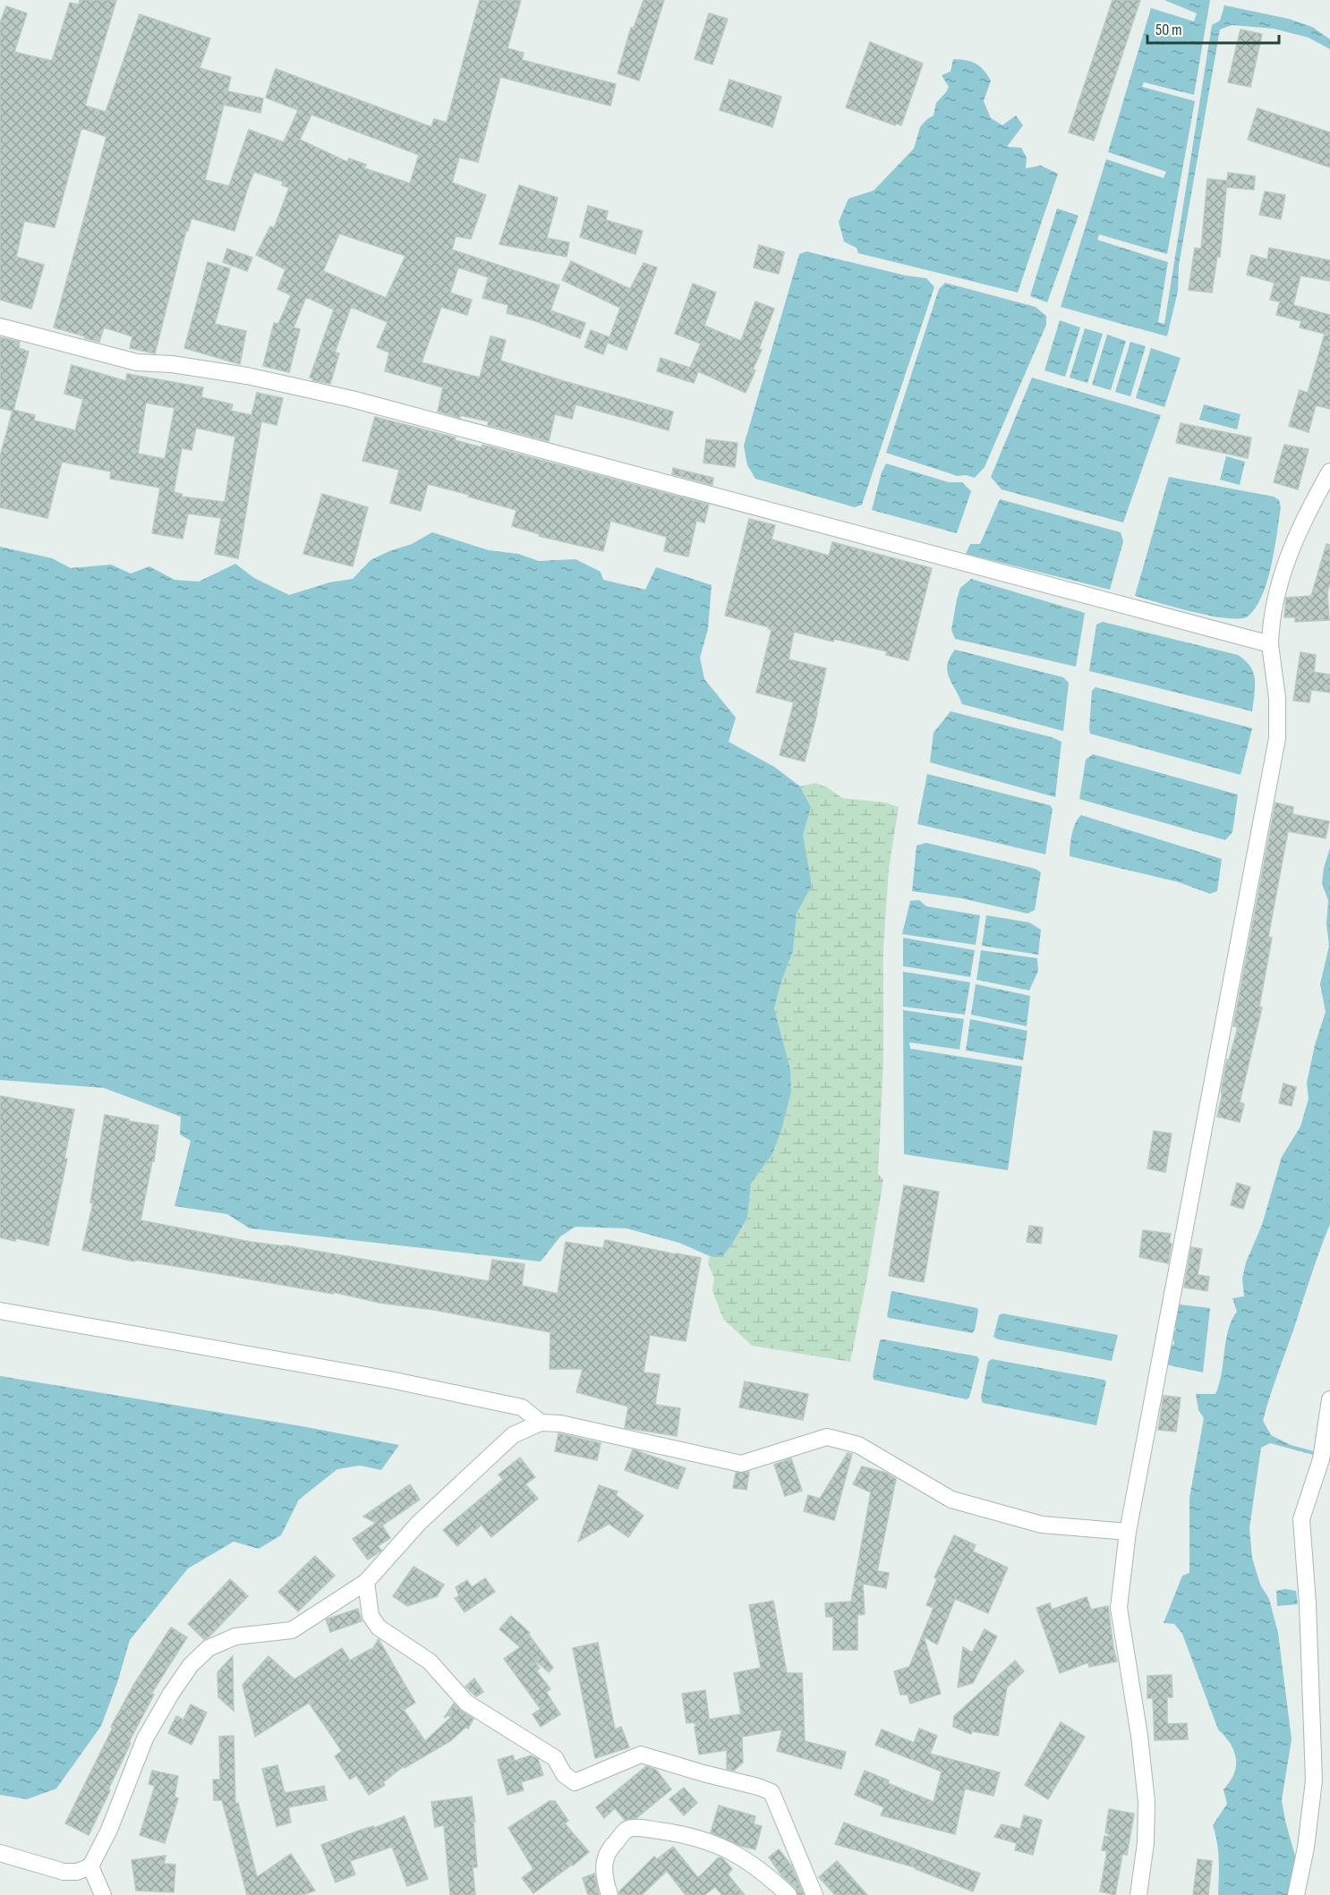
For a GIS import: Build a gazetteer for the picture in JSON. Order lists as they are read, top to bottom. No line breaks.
{"scale_bar":"50 m"}
